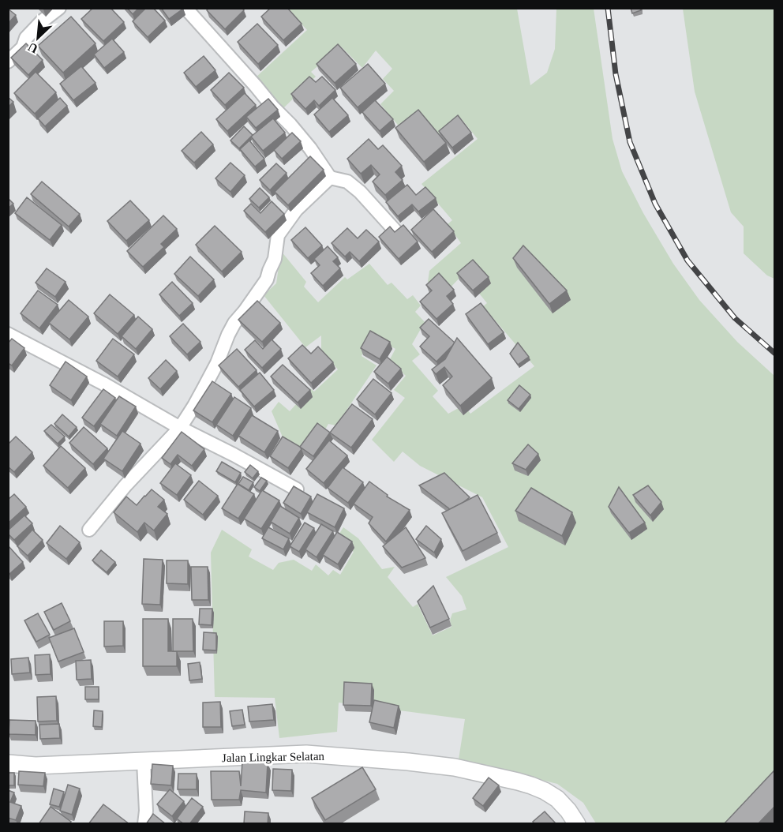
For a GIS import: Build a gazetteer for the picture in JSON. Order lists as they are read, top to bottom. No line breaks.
{"streets":{"street":["Jalan Lingkar Selatan"]},"north":"bottom left"}
